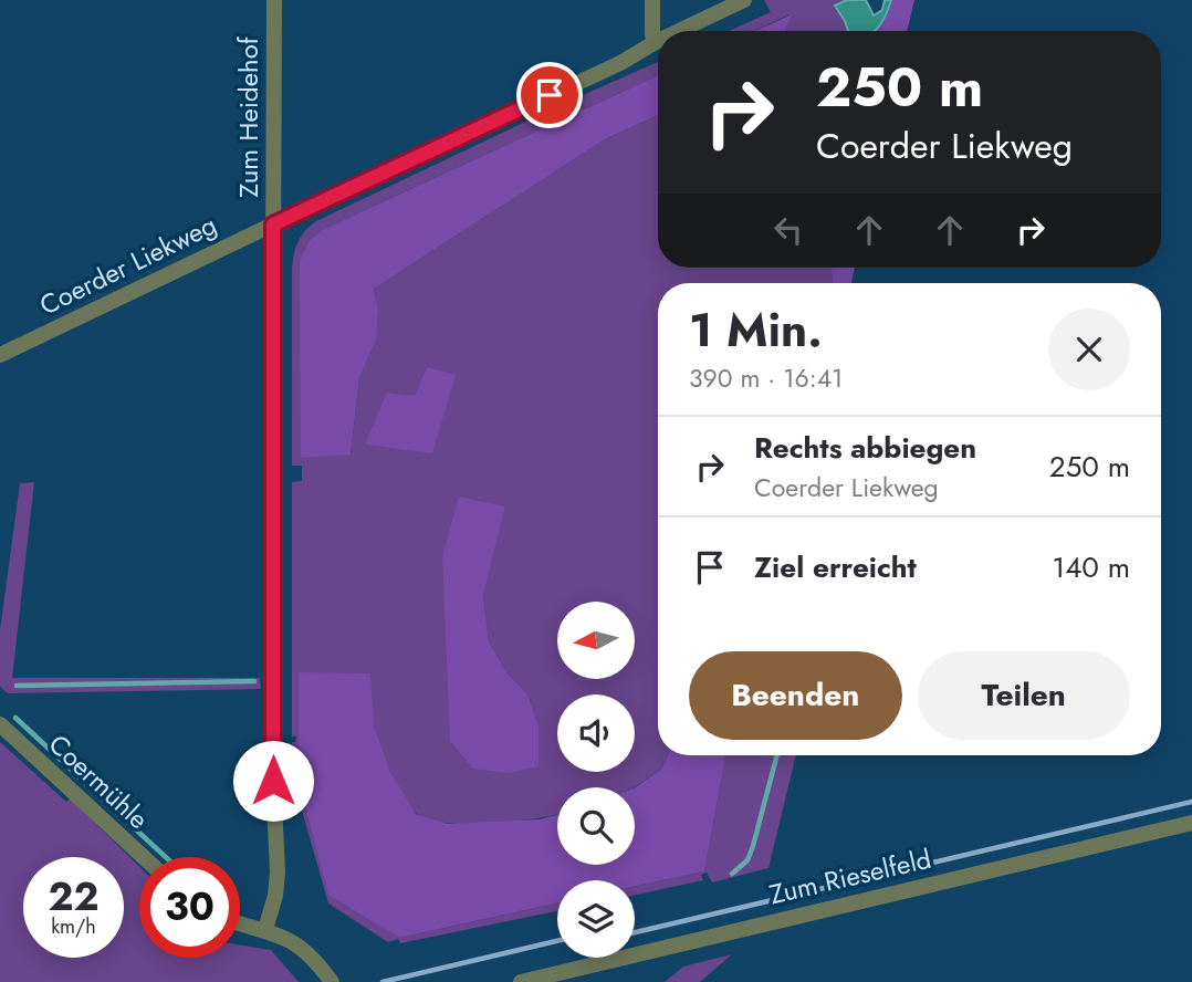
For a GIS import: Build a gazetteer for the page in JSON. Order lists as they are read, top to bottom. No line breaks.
{"streets":{"street":["Zum Heidehof","Coerder Liekweg","Coermühle","Zum Rieselfeld"]},"crossings":[["Zum Heidehof","Coerder Liekweg"]],"north":"left","page":{"turn":["250 m","Coerder Liekweg"],"heading":["1 Min.","390 m · 16:41"],"list":[{"name":"Rechts abbiegen","note":"Coerder Liekweg","value":"250 m"},{"name":"Ziel erreicht","value":"140 m"}],"buttons":["Beenden","Teilen"],"speed":"22 km/h","limit":"30"}}
